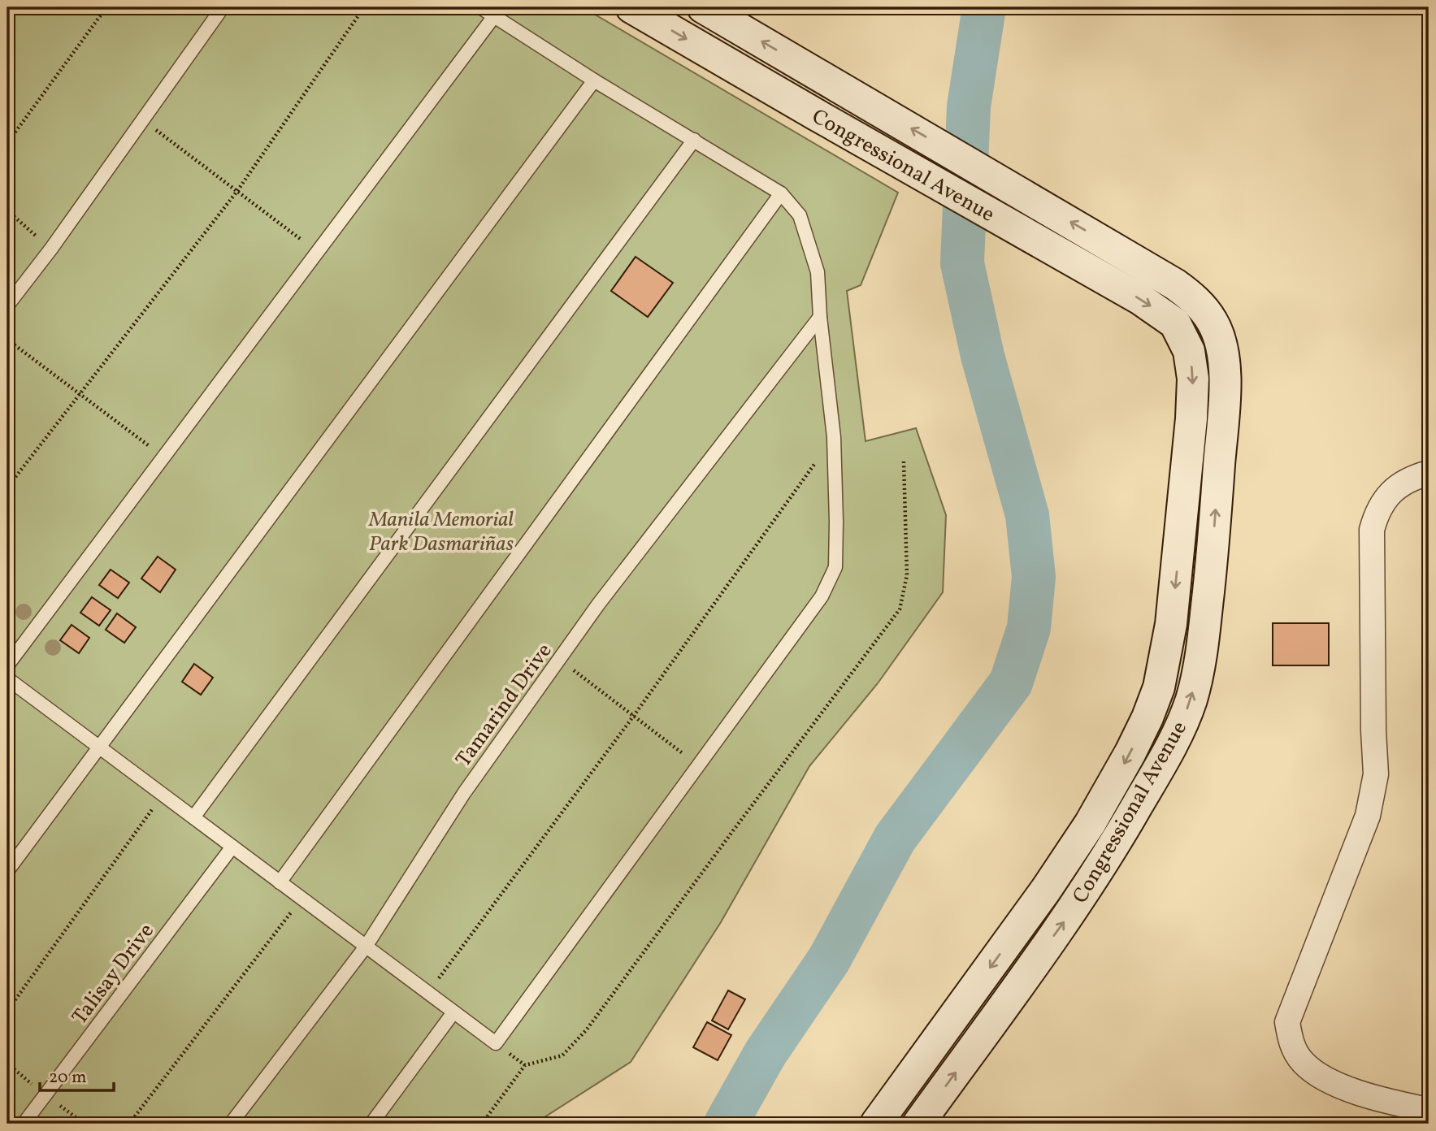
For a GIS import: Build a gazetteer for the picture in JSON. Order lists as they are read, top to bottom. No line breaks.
{"streets":{"main road":["Congressional Avenue"],"lane":["Tamarind Drive","Talisay Drive"]},"parks":["Manila Memorial Park Dasmariñas"],"scale_bar":"20 m"}
